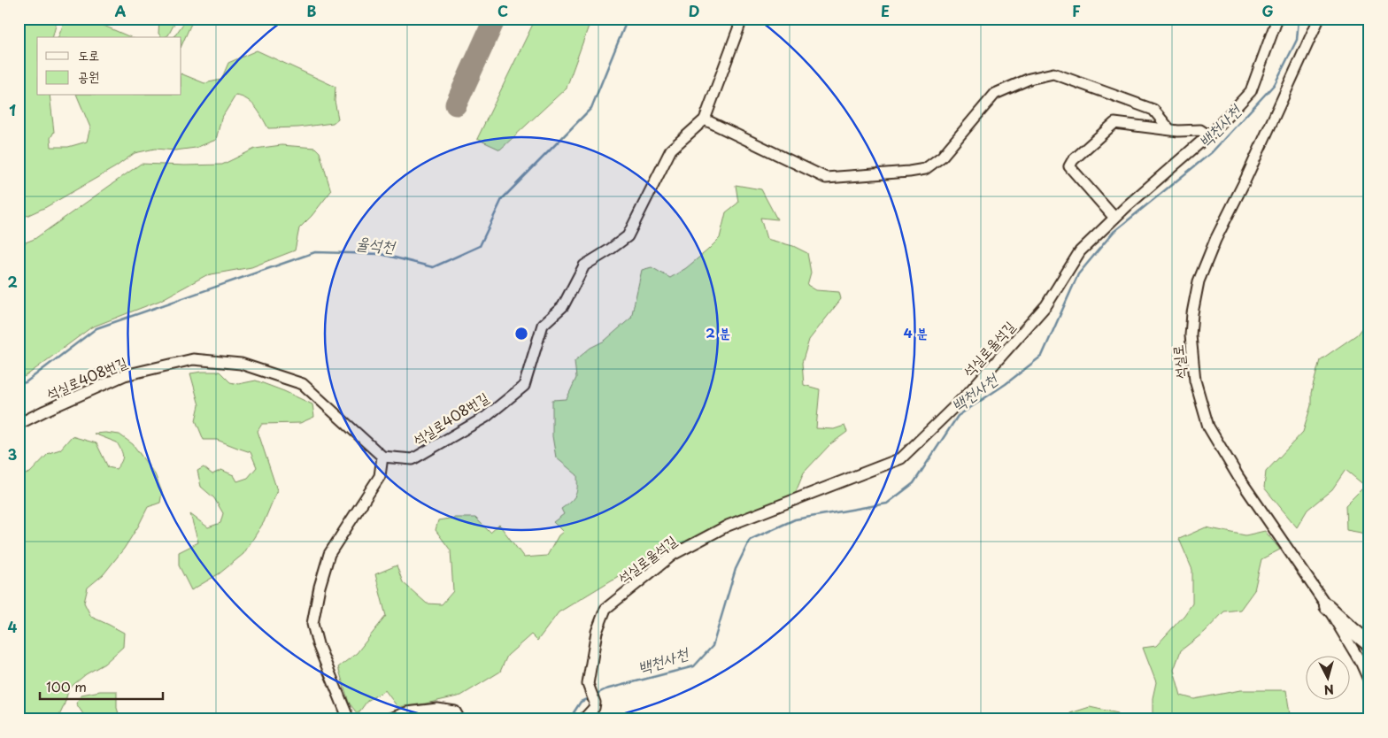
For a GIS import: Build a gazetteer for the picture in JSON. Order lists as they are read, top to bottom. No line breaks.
{"streets":{"street":["석실로율석길","석실로","석실로408번길"]},"water":["백천사천","율석천"],"legend":["도로","공원"],"scale_bar":"100 m","north":"bottom","grid":{"columns":["A","B","C","D","E","F","G"],"rows":["1","2","3","4"]},"rings":["2 분","4 분"]}
